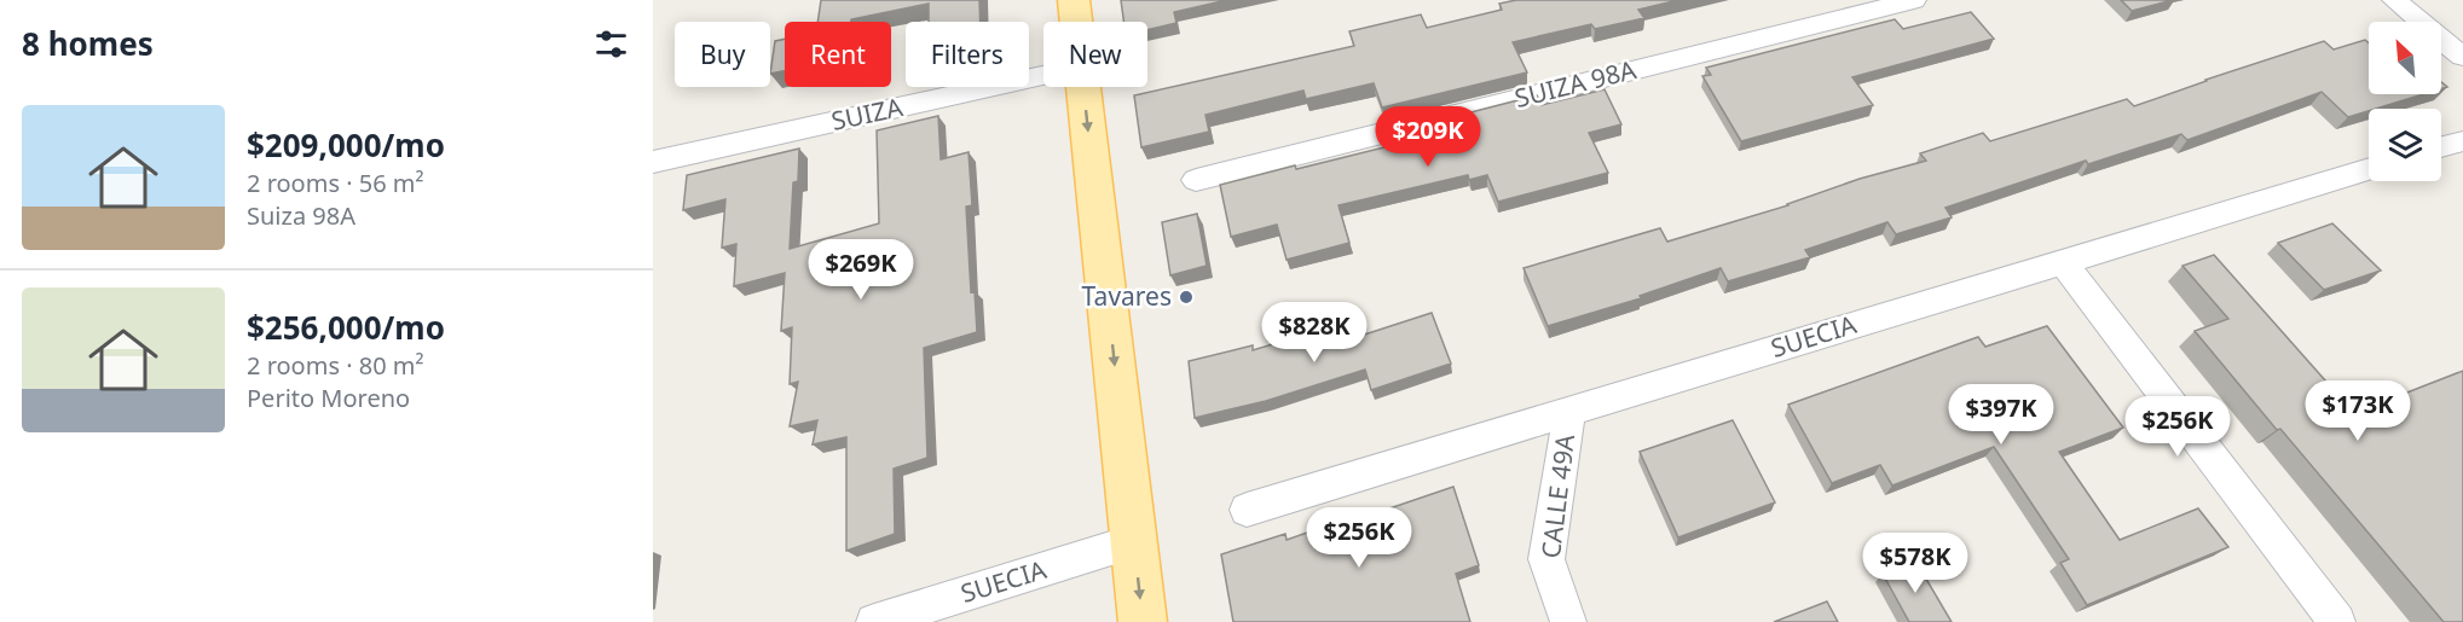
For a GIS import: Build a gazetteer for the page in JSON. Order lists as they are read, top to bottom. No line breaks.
{"streets":{"street":["SUIZA 98A","SUIZA","SUECIA","CALLE 49A"]},"crossings":[["SUECIA","CALLE 49A"]],"places":["Tavares"],"north":"top left","page":{"heading":"8 homes","chip":["Buy","Rent","Filters","New"],"list":[{"name":"$209,000/mo","note":"2 rooms · 56 m² · Suiza 98A"},{"name":"$256,000/mo","note":"2 rooms · 80 m² · Perito Moreno"}],"price":["$209K","$269K","$828K","$173K","$397K","$256K","$256K","$578K"]}}
